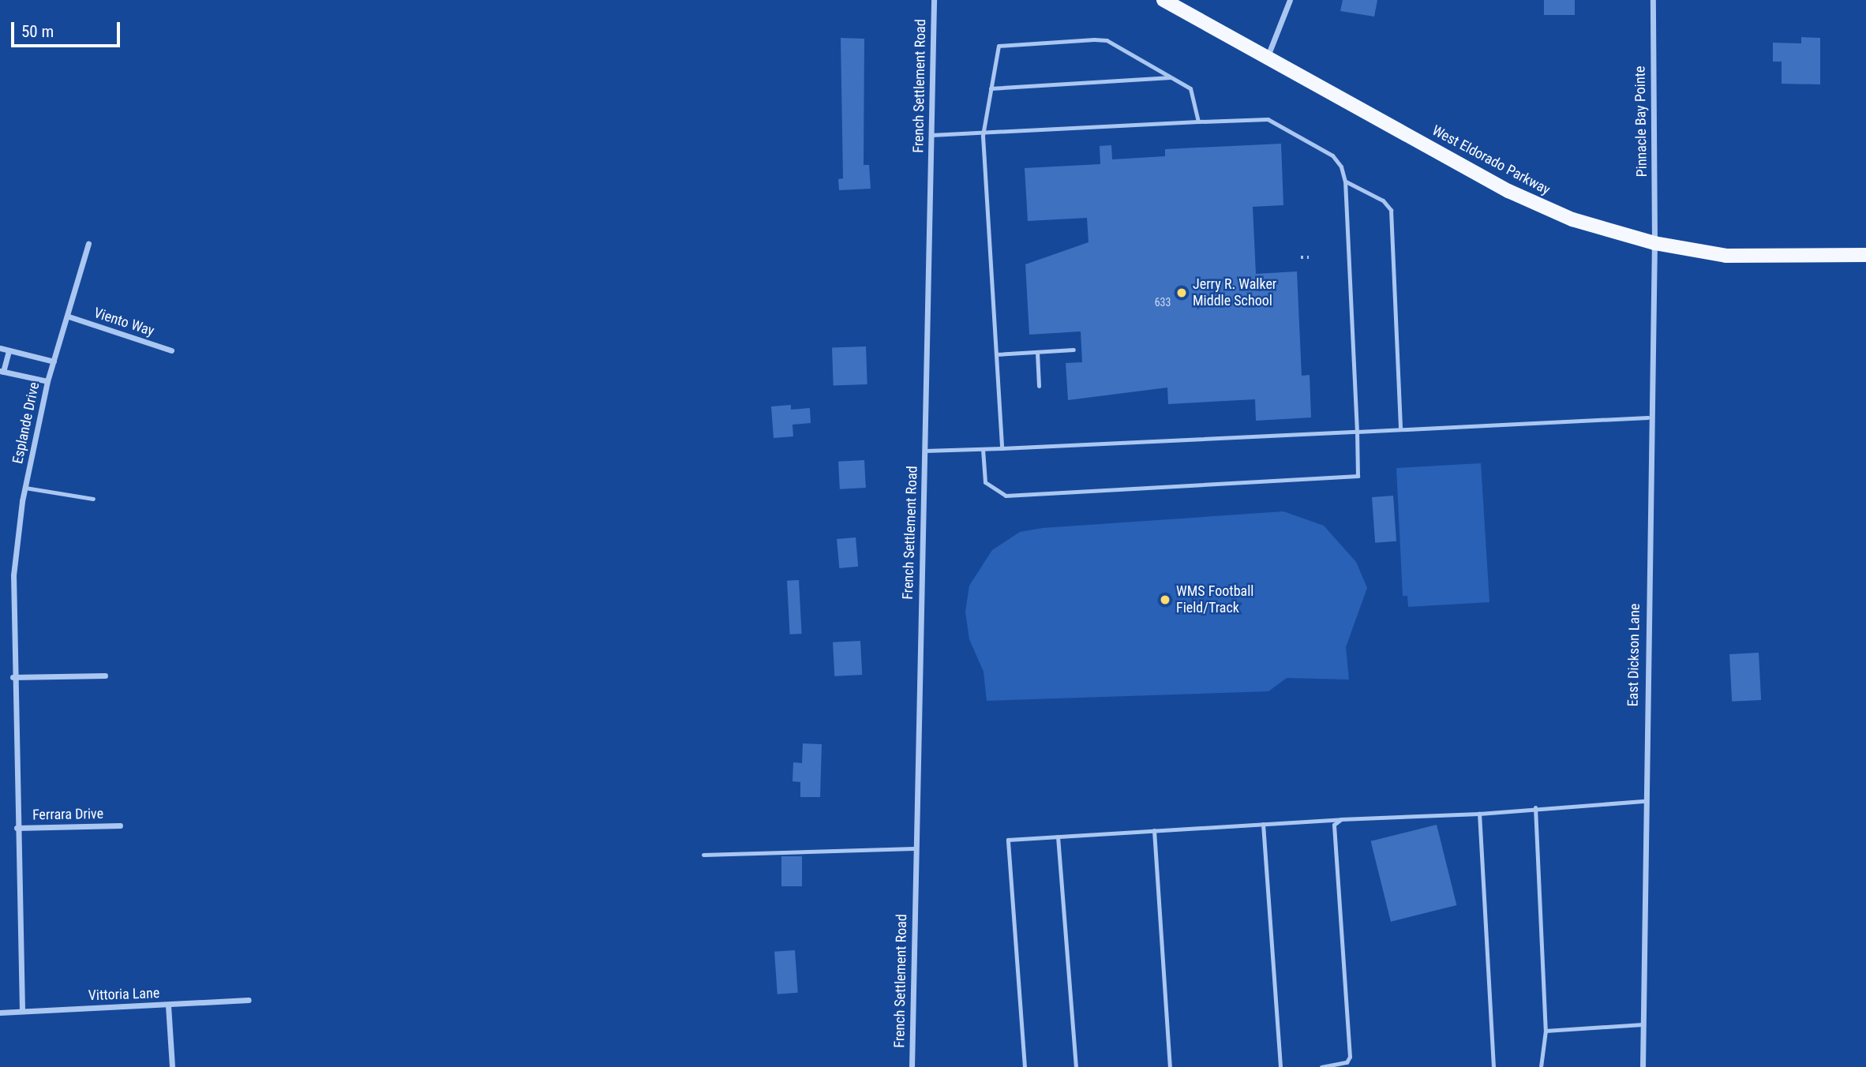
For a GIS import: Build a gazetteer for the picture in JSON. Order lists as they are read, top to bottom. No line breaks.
{"streets":{"main road":["West Eldorado Parkway"],"street":["French Settlement Road","Pinnacle Bay Pointe","Viento Way","Esplande Drive","East Dickson Lane","Ferrara Drive","Vittoria Lane"]},"crossings":[["Pinnacle Bay Pointe","West Eldorado Parkway"],["Pinnacle Bay Pointe","East Dickson Lane"],["West Eldorado Parkway","East Dickson Lane"],["Viento Way","Esplande Drive"],["Esplande Drive","Ferrara Drive"],["Esplande Drive","Vittoria Lane"]],"places":["Jerry R. Walker Middle School","WMS Football Field/Track"],"house_numbers":["633"],"scale_bar":"50 m"}
